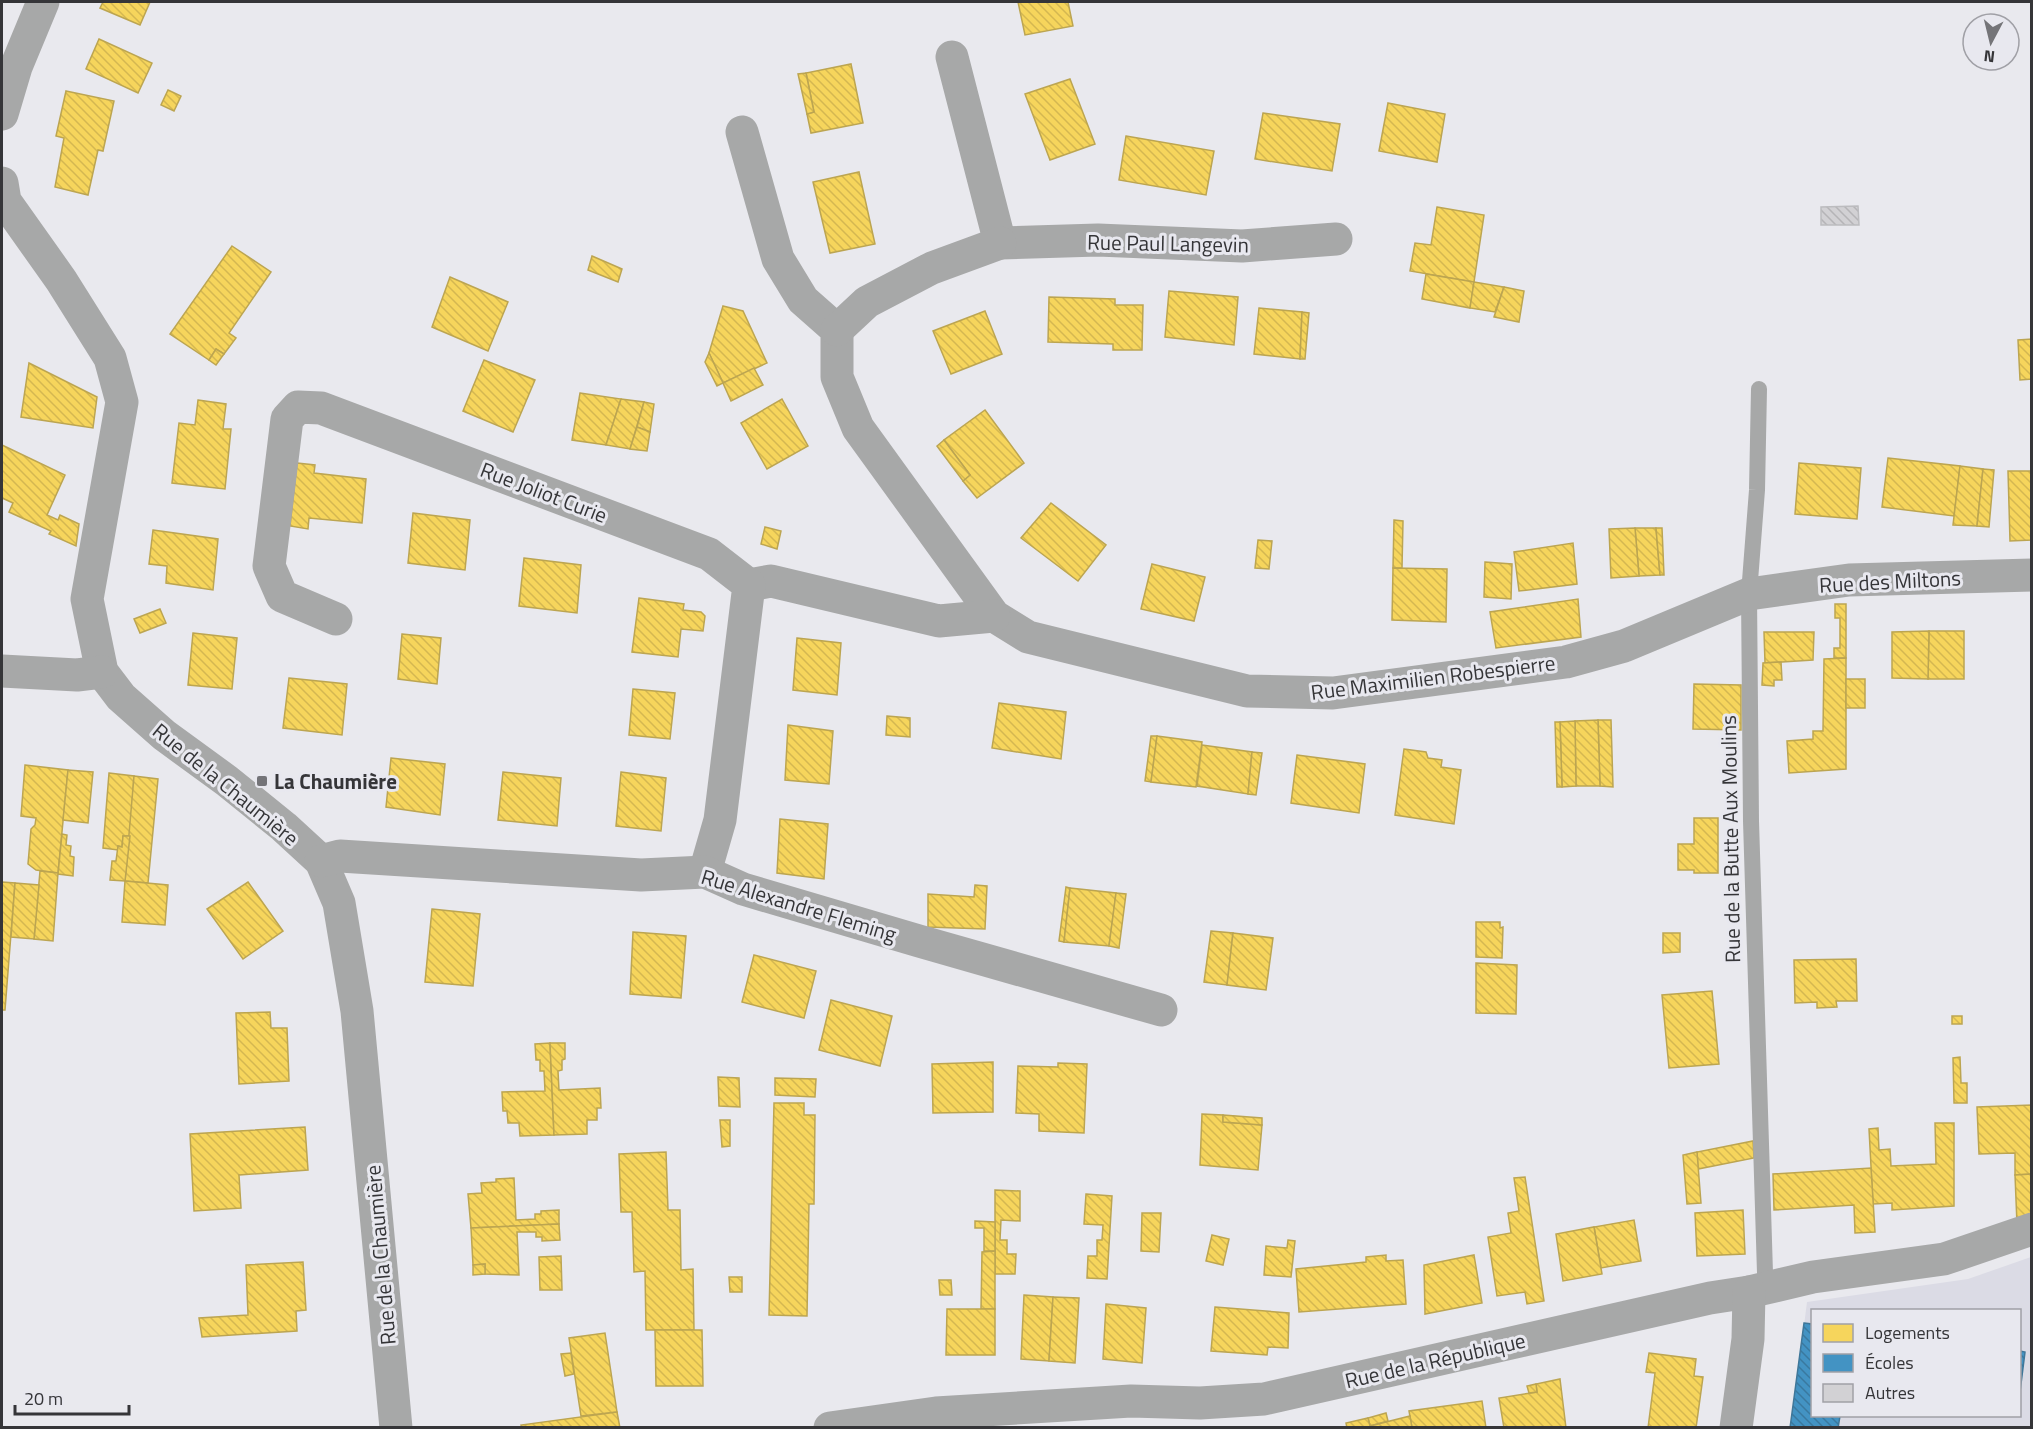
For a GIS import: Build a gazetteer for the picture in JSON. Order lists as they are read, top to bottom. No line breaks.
{"streets":{"street":["Rue Paul Langevin","Rue Joliot Curie","Rue des Miltons","Rue Maximilien Robespierre","Rue de la Chaumière","Rue Alexandre Fleming","Rue de la République"],"lane":["Rue de la Butte Aux Moulins"]},"crossings":[["Rue Paul Langevin","Rue Maximilien Robespierre"],["Rue des Miltons","Rue Maximilien Robespierre"],["Rue des Miltons","Rue de la Butte Aux Moulins"],["Rue Maximilien Robespierre","Rue de la Butte Aux Moulins"],["Rue de la Chaumière","Rue Alexandre Fleming"],["Rue de la Butte Aux Moulins","Rue de la République"]],"places":{"transit":["La Chaumière"]},"legend":["Logements","Écoles","Autres"],"scale_bar":"20 m","north":"bottom"}
